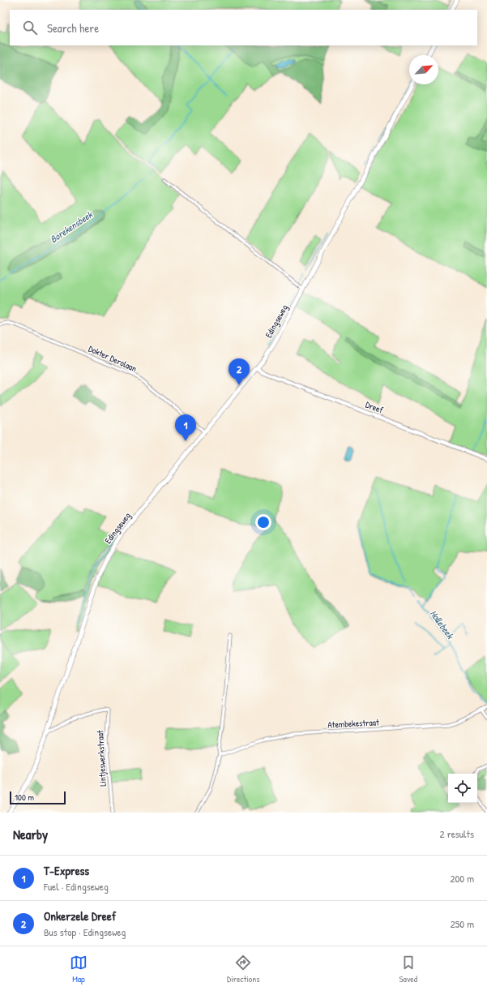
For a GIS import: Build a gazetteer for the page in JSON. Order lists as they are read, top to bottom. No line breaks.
{"streets":{"main road":["Edingseweg"],"street":["Dokter Derolaan","Dreef","Atembekestraat","Lintjeswerkstraat"]},"crossings":[["Edingseweg","Dokter Derolaan"],["Edingseweg","Dreef"],["Edingseweg","Lintjeswerkstraat"]],"water":["Borekensbeek","Hollebeek"],"scale_bar":"100 m","north":"top right","page":{"search":"Search here","pins":["2","1"],"scale":"100 m","heading":["Nearby","2 results"],"list":[{"mark":"1","name":"T-Express","note":"Fuel · Edingseweg","value":"200 m"},{"mark":"2","name":"Onkerzele Dreef","note":"Bus stop · Edingseweg","value":"250 m"}],"nav":["Map","Directions","Saved"]}}
